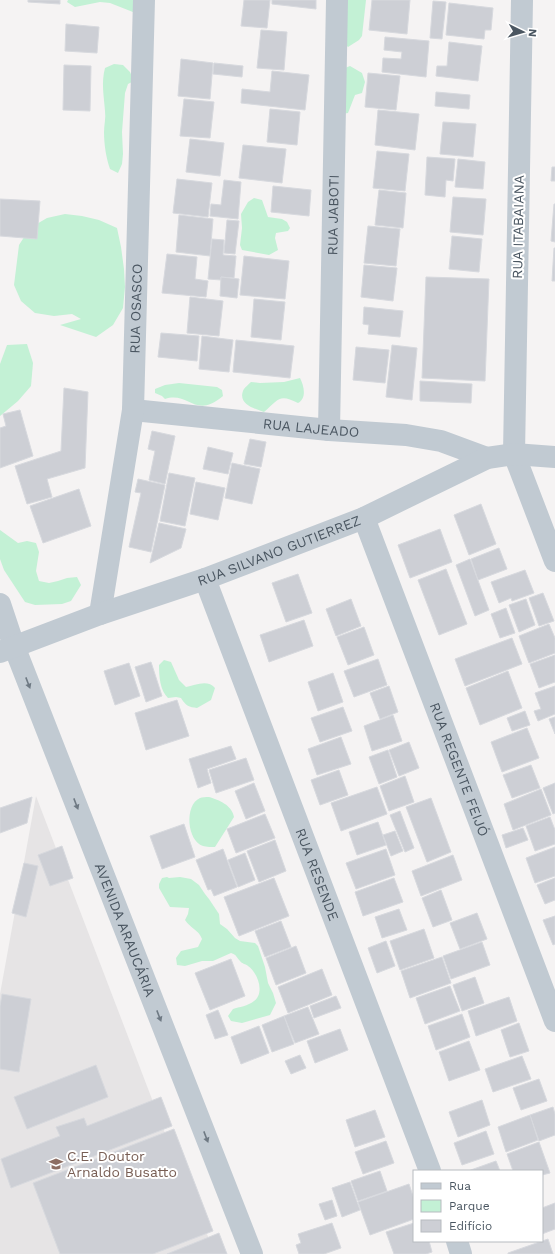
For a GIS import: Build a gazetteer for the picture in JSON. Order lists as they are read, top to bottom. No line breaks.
{"streets":{"street":["RUA JABOTI","RUA ITABAIANA","RUA OSASCO","RUA LAJEADO","RUA SILVANO GUTIERREZ","RUA REGENTE FEIJÓ","RUA RESENDE","AVENIDA ARAUCÁRIA"]},"crossings":[["RUA JABOTI","RUA LAJEADO"],["RUA ITABAIANA","RUA SILVANO GUTIERREZ"],["RUA OSASCO","RUA LAJEADO"],["RUA OSASCO","RUA SILVANO GUTIERREZ"],["RUA LAJEADO","RUA SILVANO GUTIERREZ"],["RUA SILVANO GUTIERREZ","RUA REGENTE FEIJÓ"],["RUA SILVANO GUTIERREZ","RUA RESENDE"],["RUA SILVANO GUTIERREZ","AVENIDA ARAUCÁRIA"]],"one_way":["AVENIDA ARAUCÁRIA"],"places":{"school or university":["C.E. Doutor Arnaldo Busatto"]},"legend":["Rua","Parque","Edifício"],"north":"right"}
